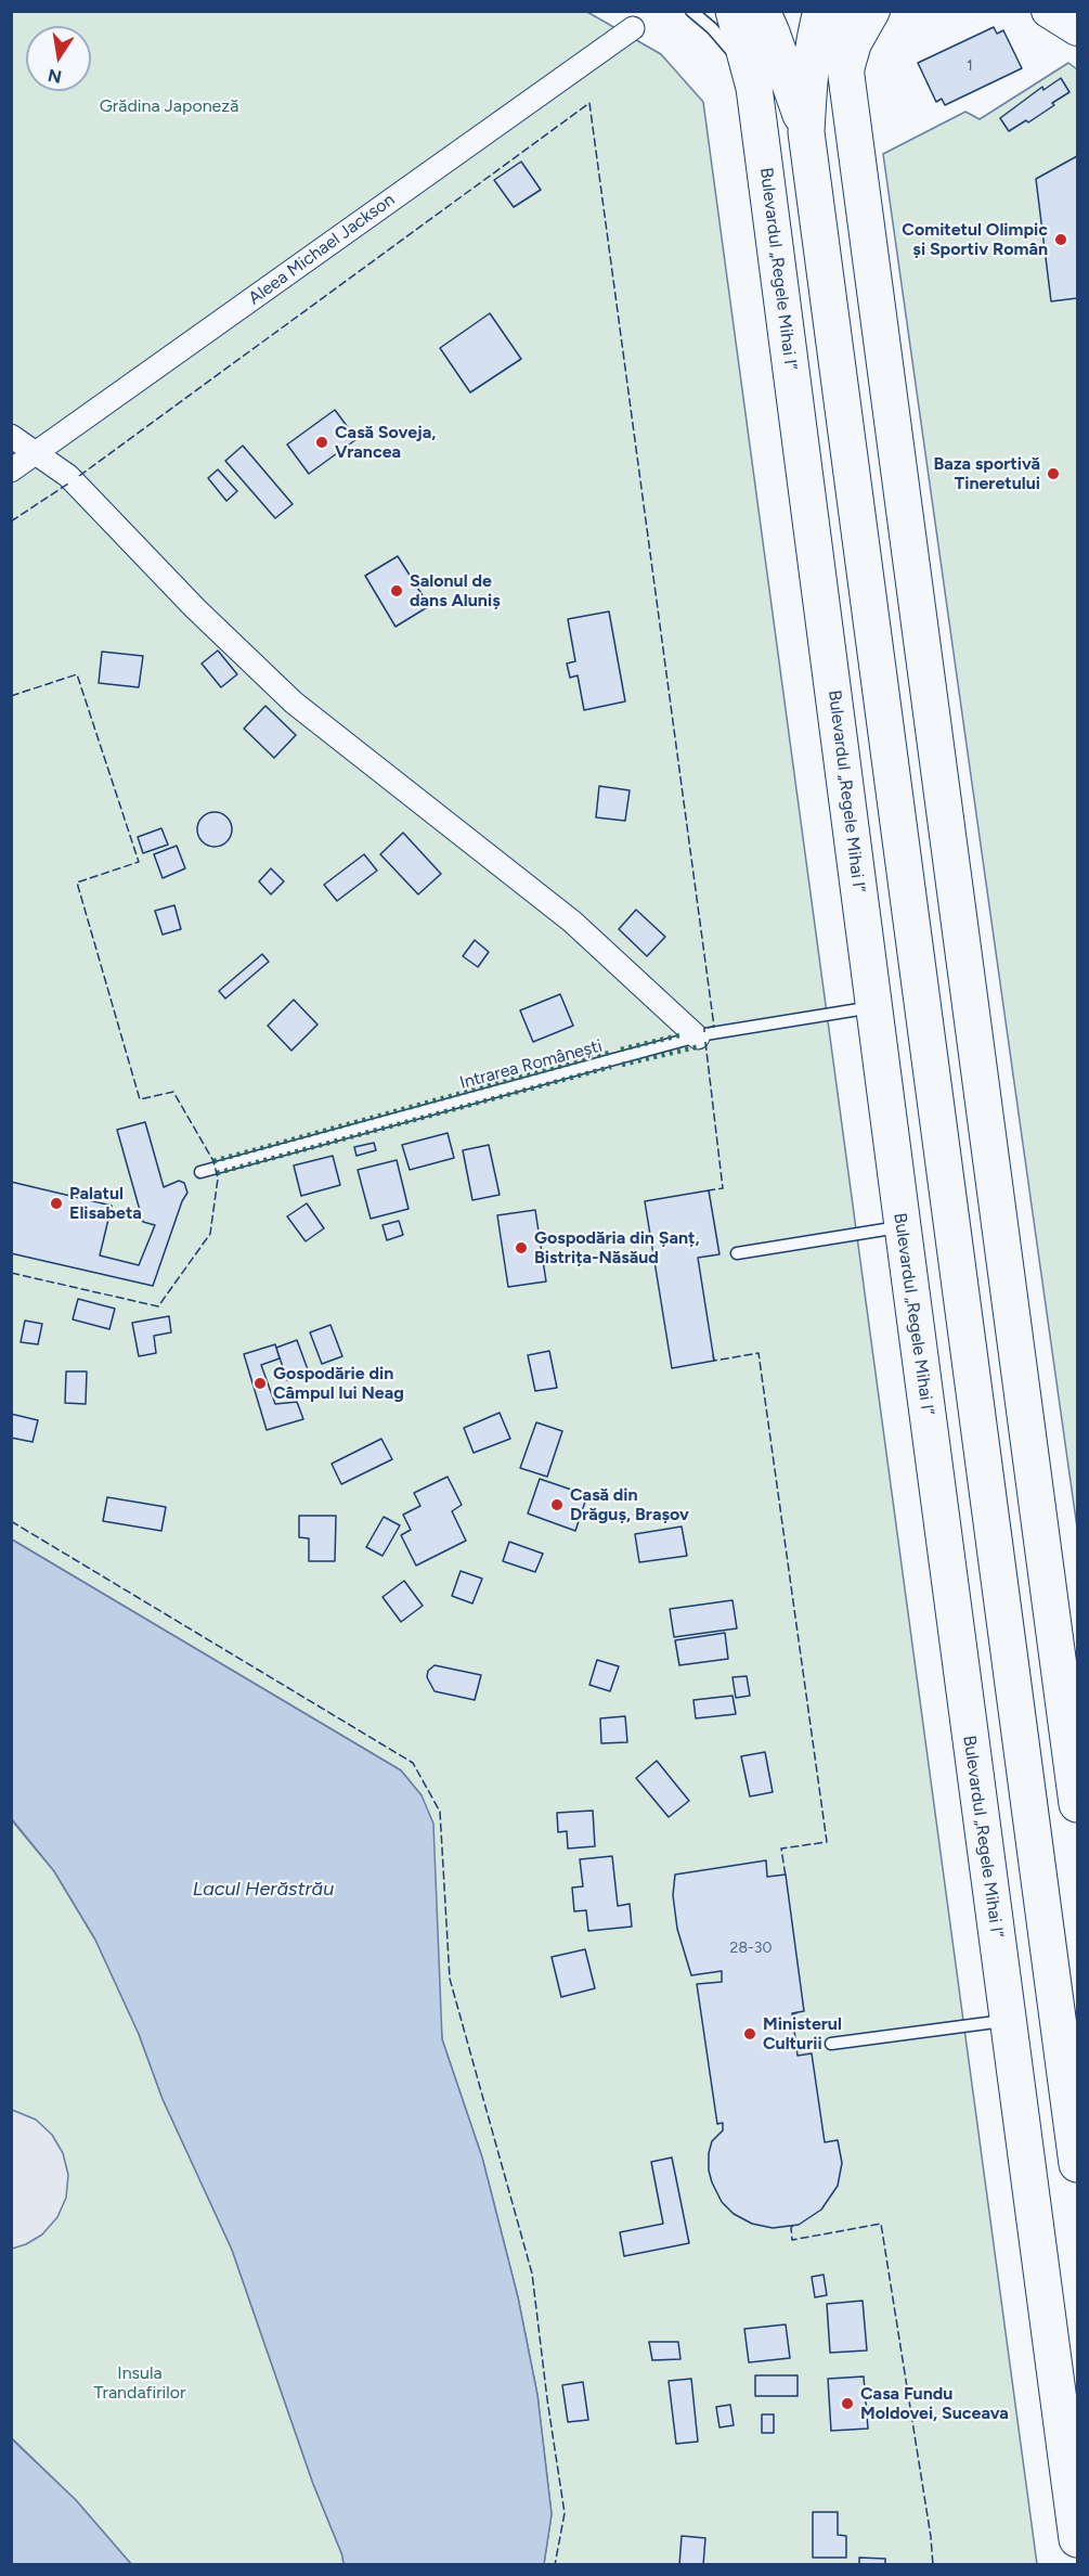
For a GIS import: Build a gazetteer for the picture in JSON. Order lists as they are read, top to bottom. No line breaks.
{"streets":{"main road":["Bulevardul „Regele Mihai I”"],"street":["Aleea Michael Jackson"],"lane":["Intrarea Românești"]},"crossings":[["Bulevardul „Regele Mihai I”","Intrarea Românești"]],"water":["Lacul Herăstrău"],"parks":["Grădina Japoneză","Insula Trandafirilor"],"places":["Comitetul Olimpic și Sportiv Român","Casă Soveja, Vrancea","Baza sportivă Tineretului","Salonul de dans Aluniș","Palatul Elisabeta","Gospodăria din Șanț, Bistrița-Năsăud","Gospodărie din Câmpul lui Neag","Casă din Drăguș, Brașov","Ministerul Culturii","Casa Fundu Moldovei, Suceava"],"house_numbers":["1","28-30"],"north":"bottom"}
